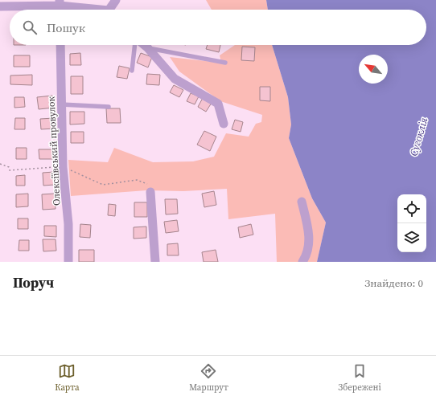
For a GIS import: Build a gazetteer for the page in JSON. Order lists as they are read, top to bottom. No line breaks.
{"streets":{"street":["Олексіївський провулок"]},"water":["Сугоклія"],"north":"top left","page":{"search":"Пошук","heading":["Поруч","Знайдено: 0"],"nav":["Карта","Маршрут","Збережені"]}}
